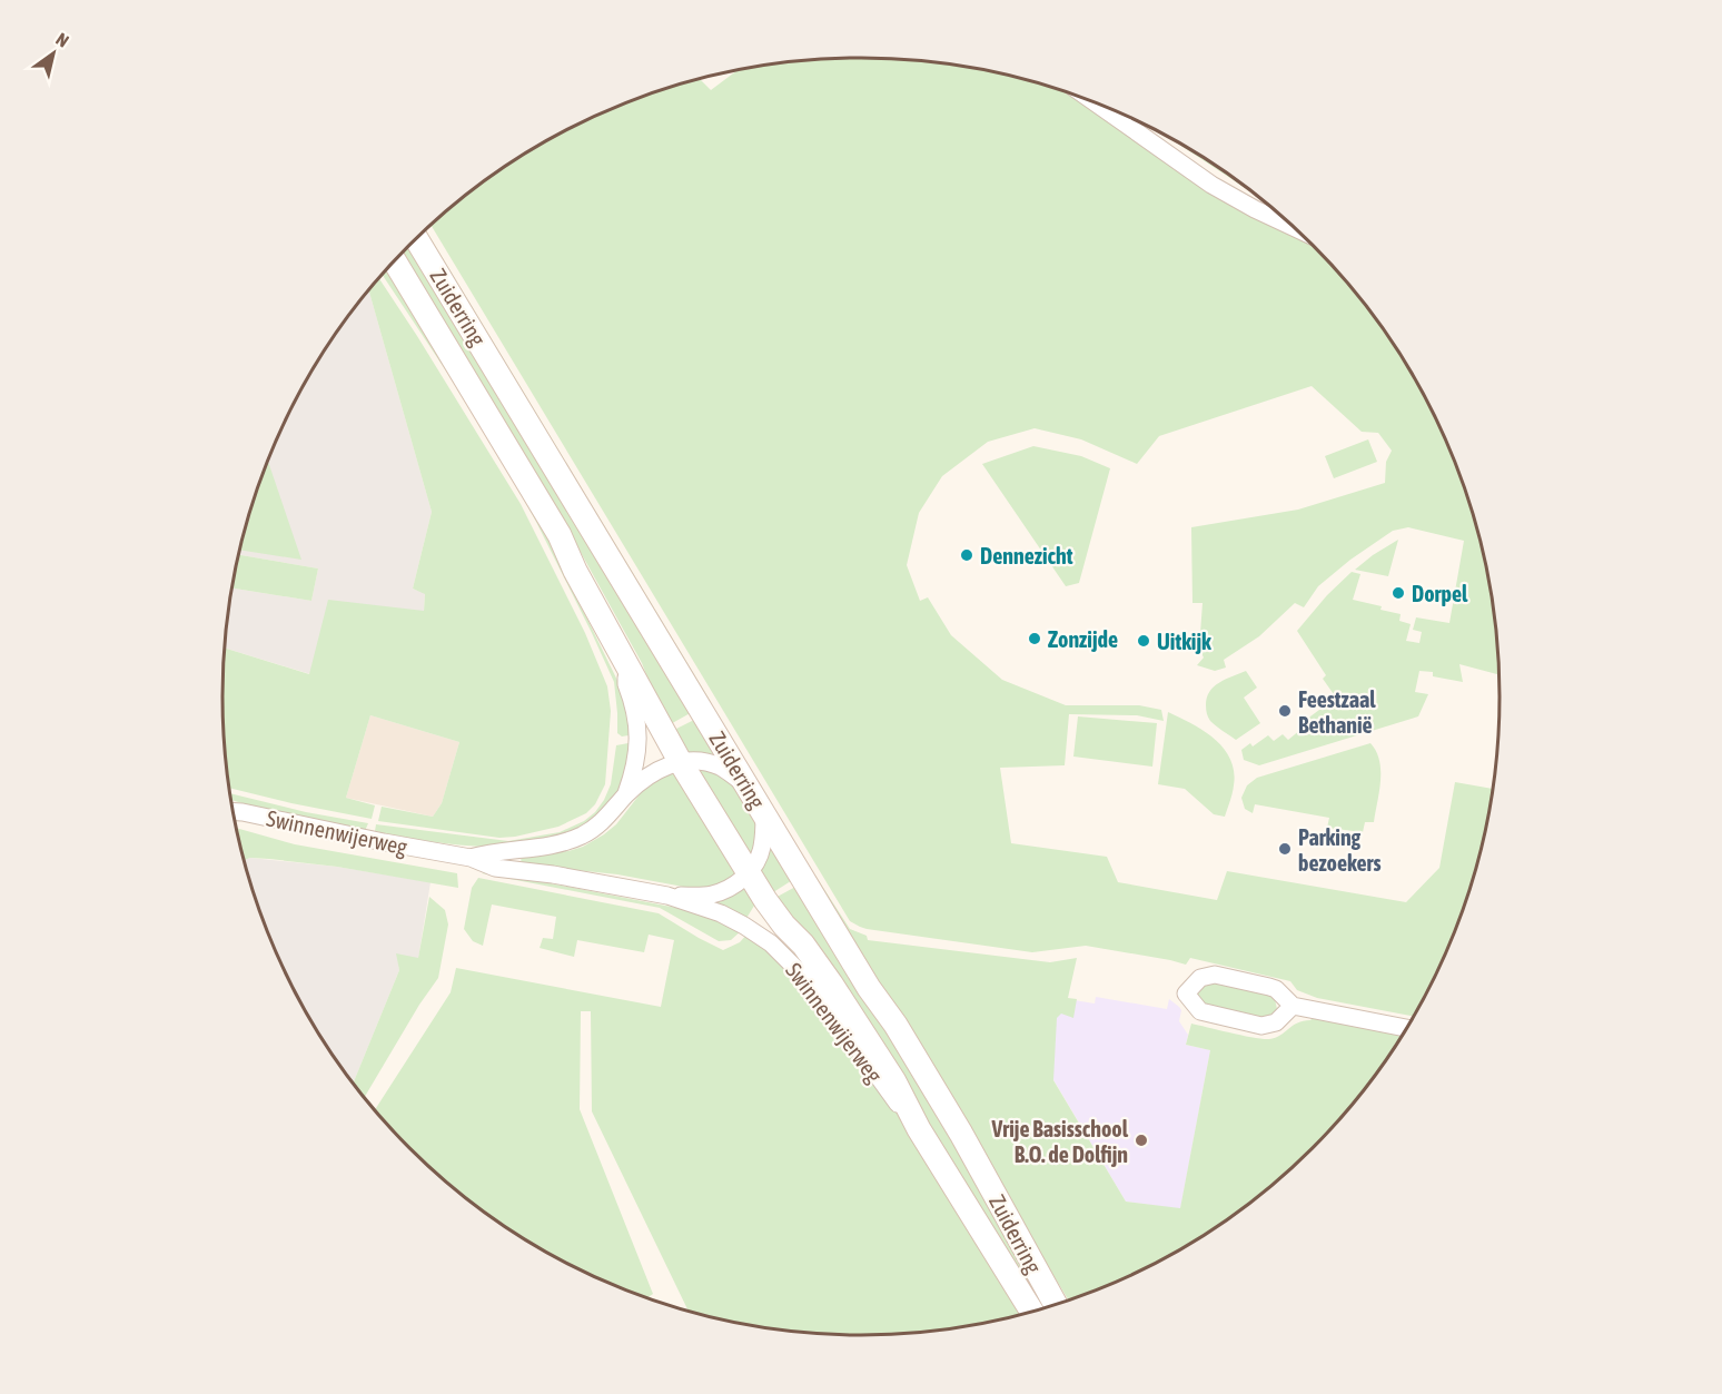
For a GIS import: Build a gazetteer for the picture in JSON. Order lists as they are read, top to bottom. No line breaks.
{"streets":{"main road":["Zuiderring"],"street":["Swinnenwijerweg"]},"crossings":[["Zuiderring","Swinnenwijerweg"]],"places":["Dennezicht","Dorpel","Zonzijde","Uitkijk","Feestzaal Bethanië","Parking bezoekers","Vrije Basisschool B.O. de Dolfijn"],"north":"top right"}
